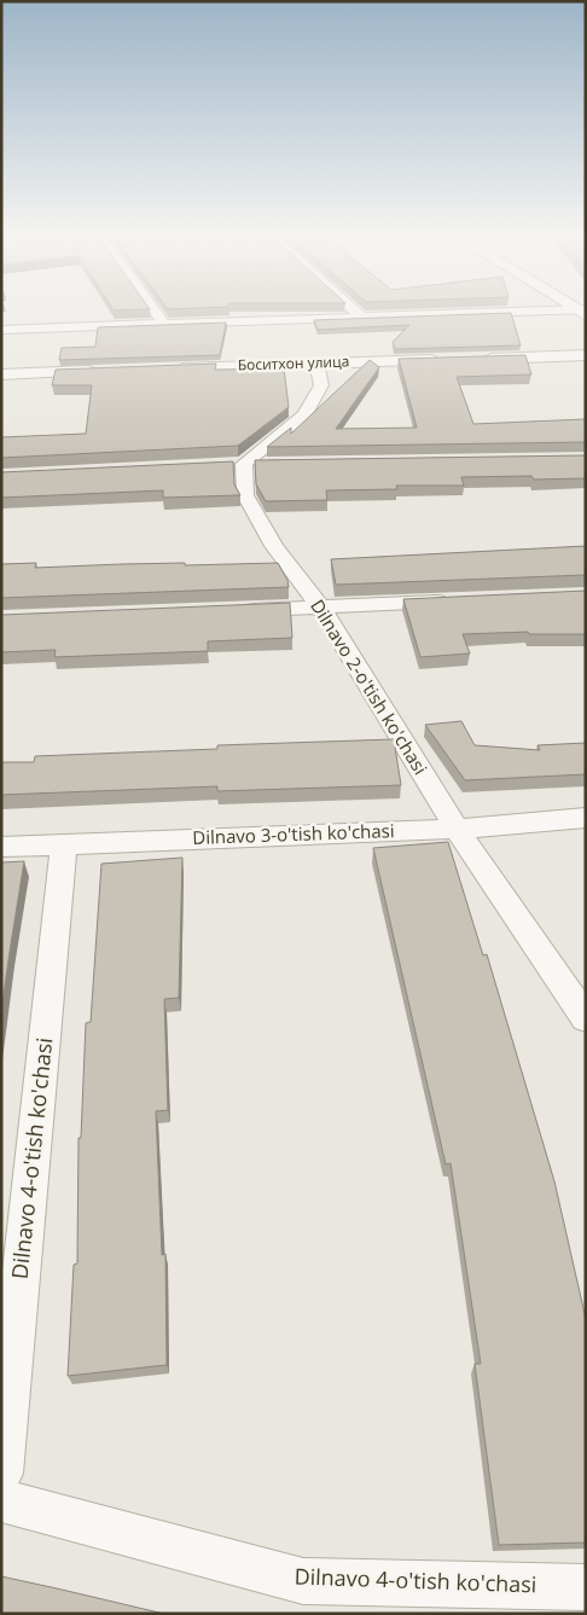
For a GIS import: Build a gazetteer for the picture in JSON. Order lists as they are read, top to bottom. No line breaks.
{"streets":{"street":["Боситхон улица","Dilnavo 2-o'tish ko'chasi","Dilnavo 3-o'tish ko'chasi","Dilnavo 4-o'tish ko'chasi"]},"crossings":[["Dilnavo 2-o'tish ko'chasi","Dilnavo 3-o'tish ko'chasi"],["Dilnavo 3-o'tish ko'chasi","Dilnavo 4-o'tish ko'chasi"]]}
